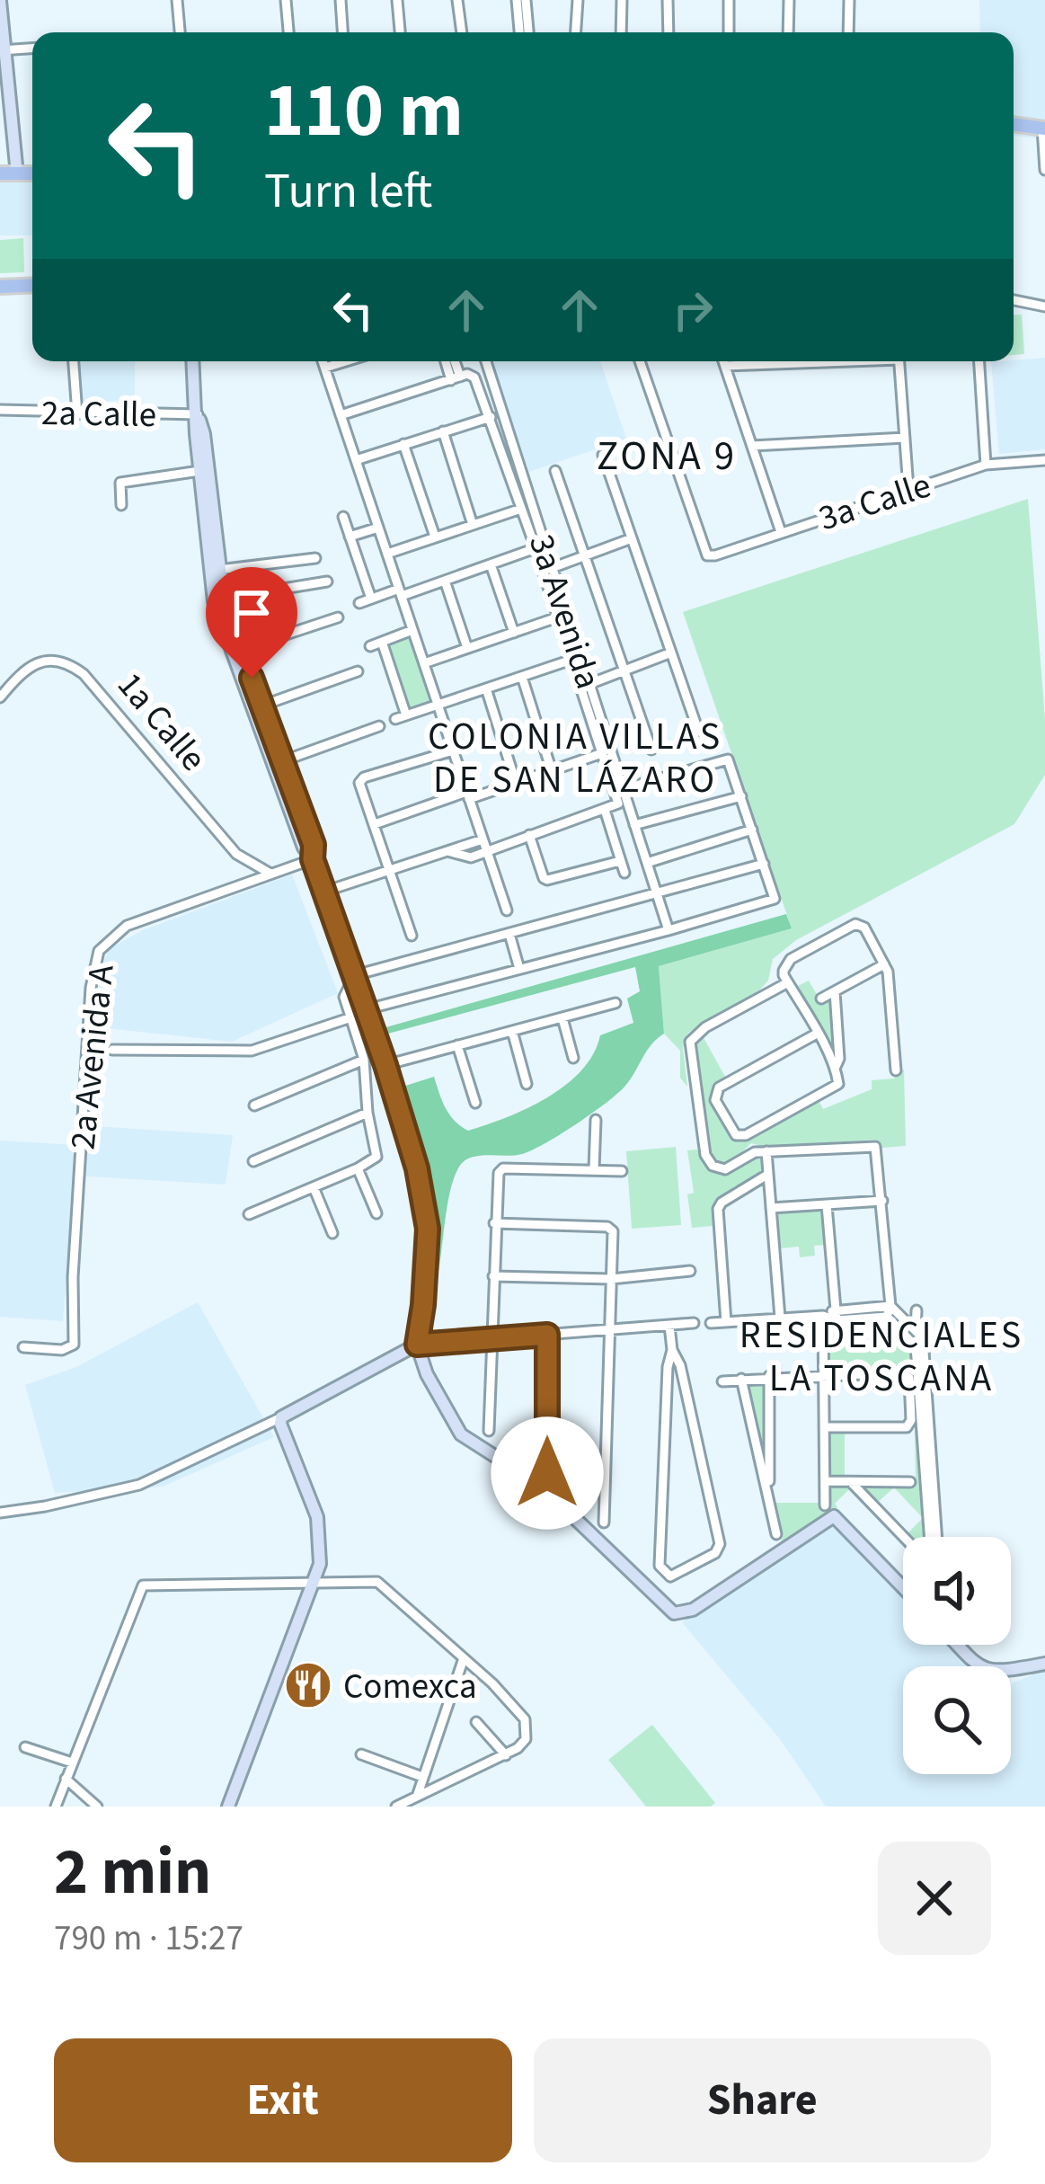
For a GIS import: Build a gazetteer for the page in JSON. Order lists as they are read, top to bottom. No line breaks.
{"streets":{"street":["2a Calle","3a Calle","3a Avenida","1a Calle","2a Avenida A"]},"crossings":[["1a Calle","2a Avenida A"]],"districts":["ZONA 9","COLONIA VILLAS DE SAN LÁZARO","RESIDENCIALES LA TOSCANA"],"places":{"restaurant":["Comexca"]},"page":{"turn":["110 m","Turn left"],"heading":["2 min","790 m · 15:27"],"buttons":["Exit","Share"]}}
